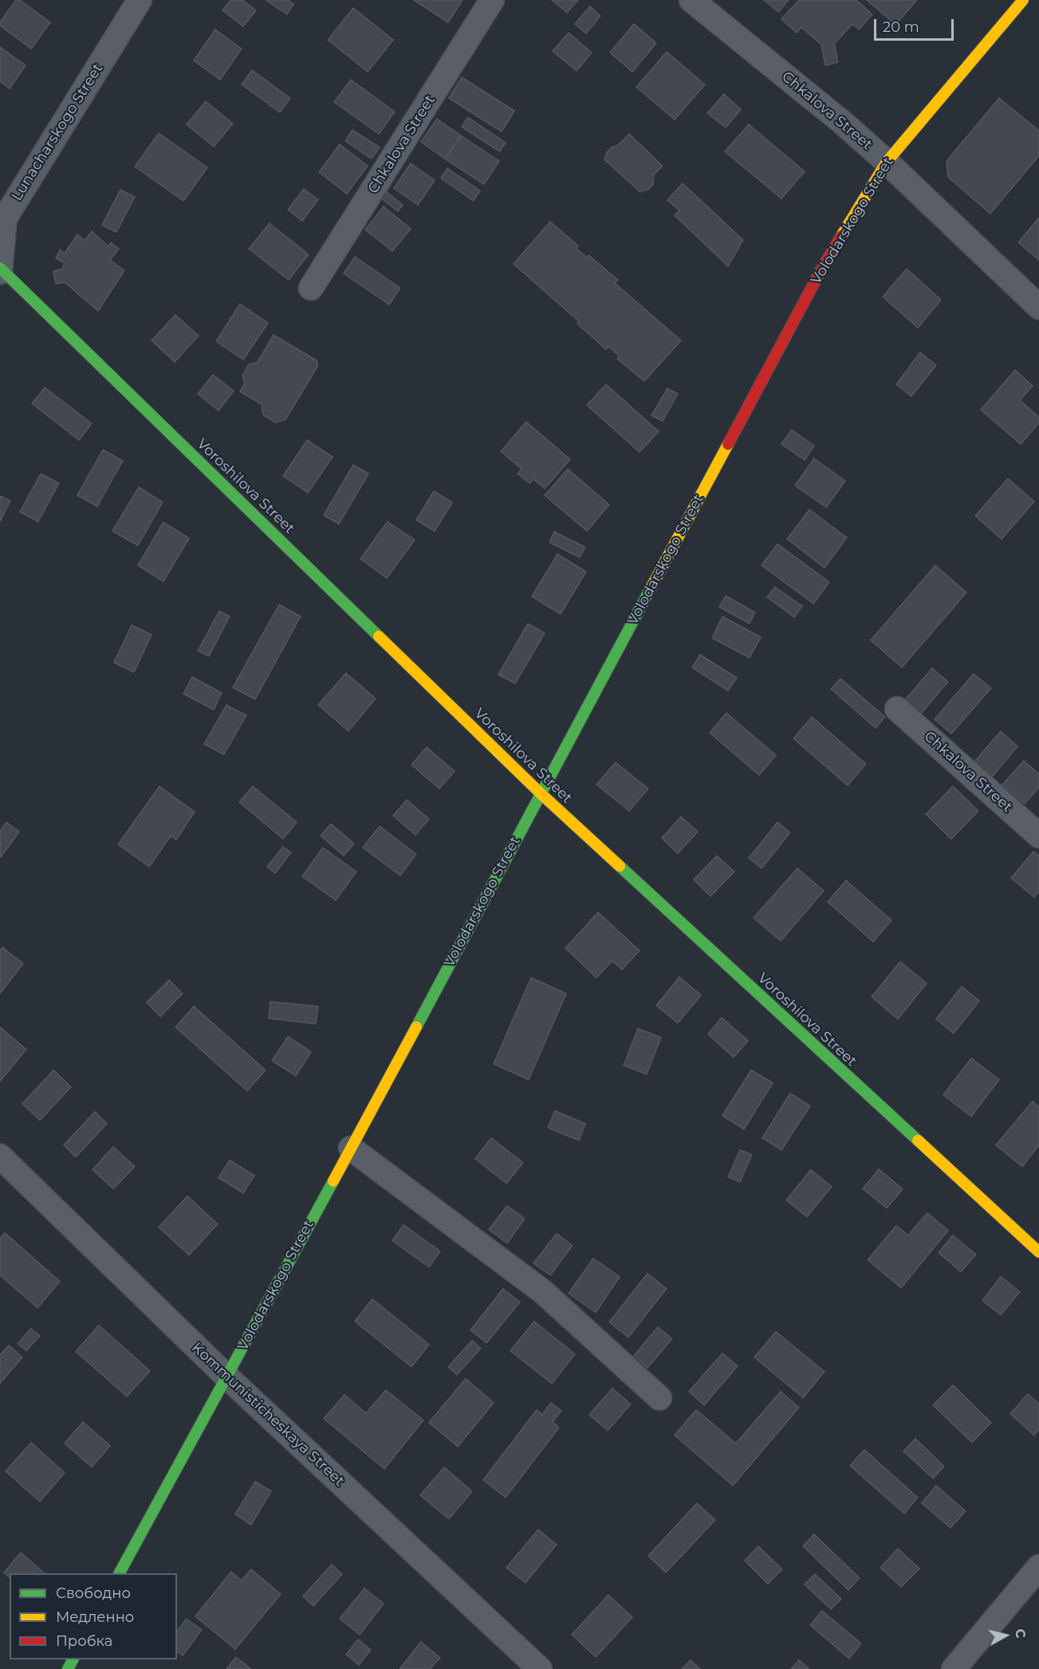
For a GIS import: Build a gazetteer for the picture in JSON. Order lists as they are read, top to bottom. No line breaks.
{"streets":{"main road":["Volodarskogo Street","Voroshilova Street"],"street":["Chkalova Street","Lunacharskogo Street","Kommunisticheskaya Street"]},"crossings":[["Chkalova Street","Volodarskogo Street"],["Lunacharskogo Street","Voroshilova Street"],["Volodarskogo Street","Voroshilova Street"],["Volodarskogo Street","Kommunisticheskaya Street"]],"legend":["Свободно","Медленно","Пробка"],"scale_bar":"20 m","north":"right"}
